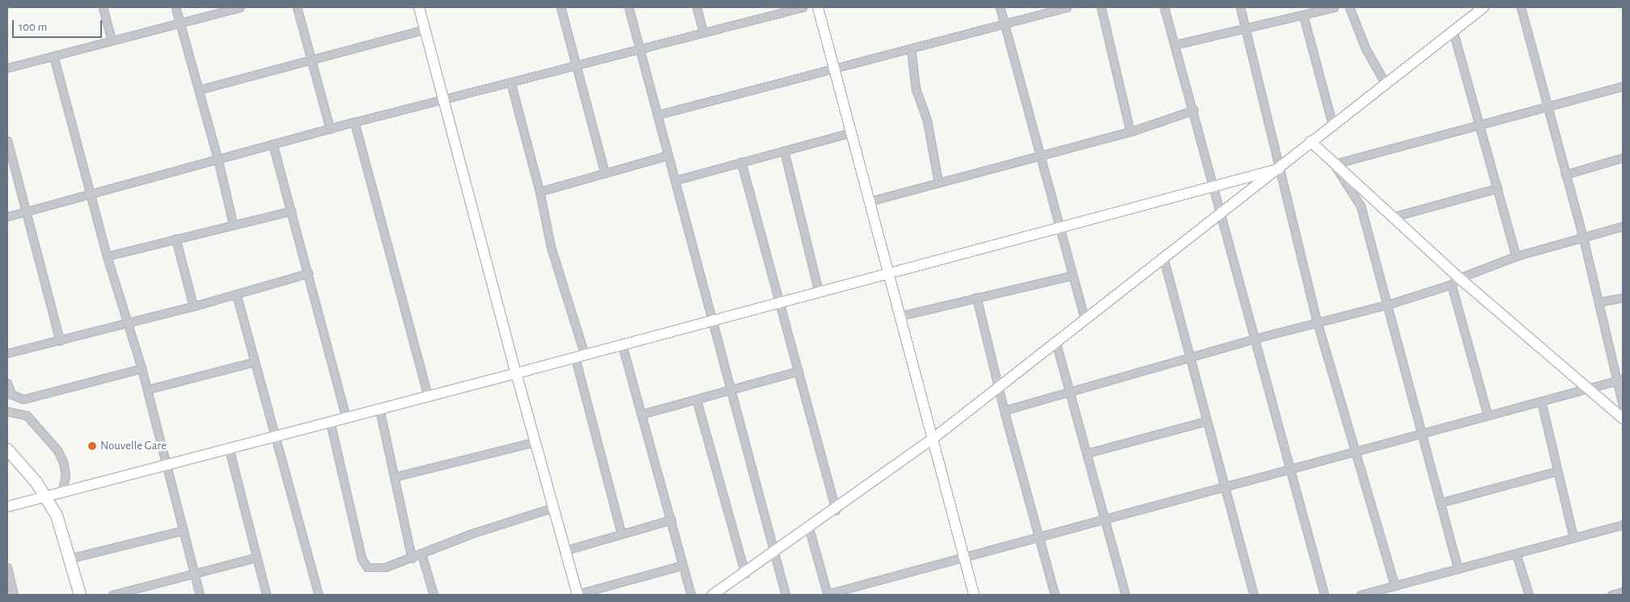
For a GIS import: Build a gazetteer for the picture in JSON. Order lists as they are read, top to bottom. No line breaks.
{"places":["Nouvelle Gare"],"scale_bar":"100 m"}
